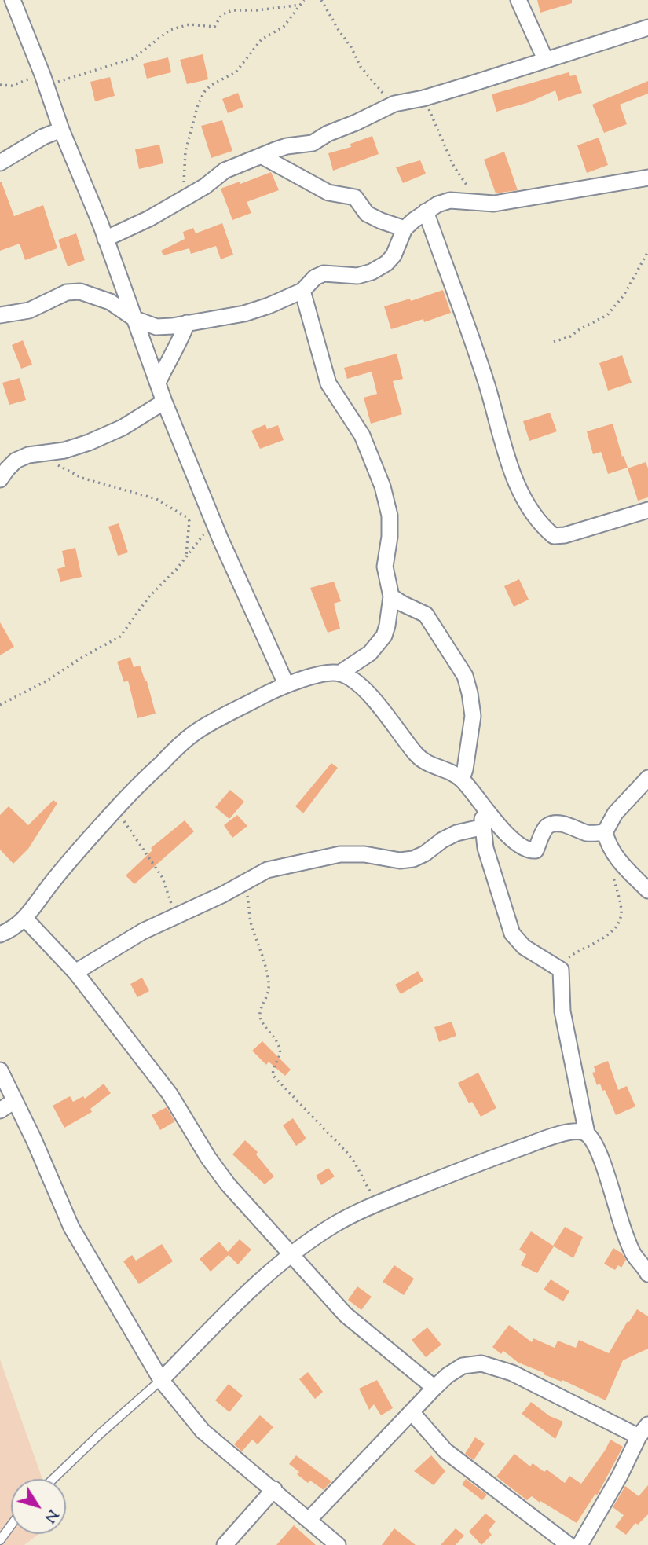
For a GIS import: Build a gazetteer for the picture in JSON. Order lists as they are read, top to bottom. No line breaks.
{"north":"bottom right"}
